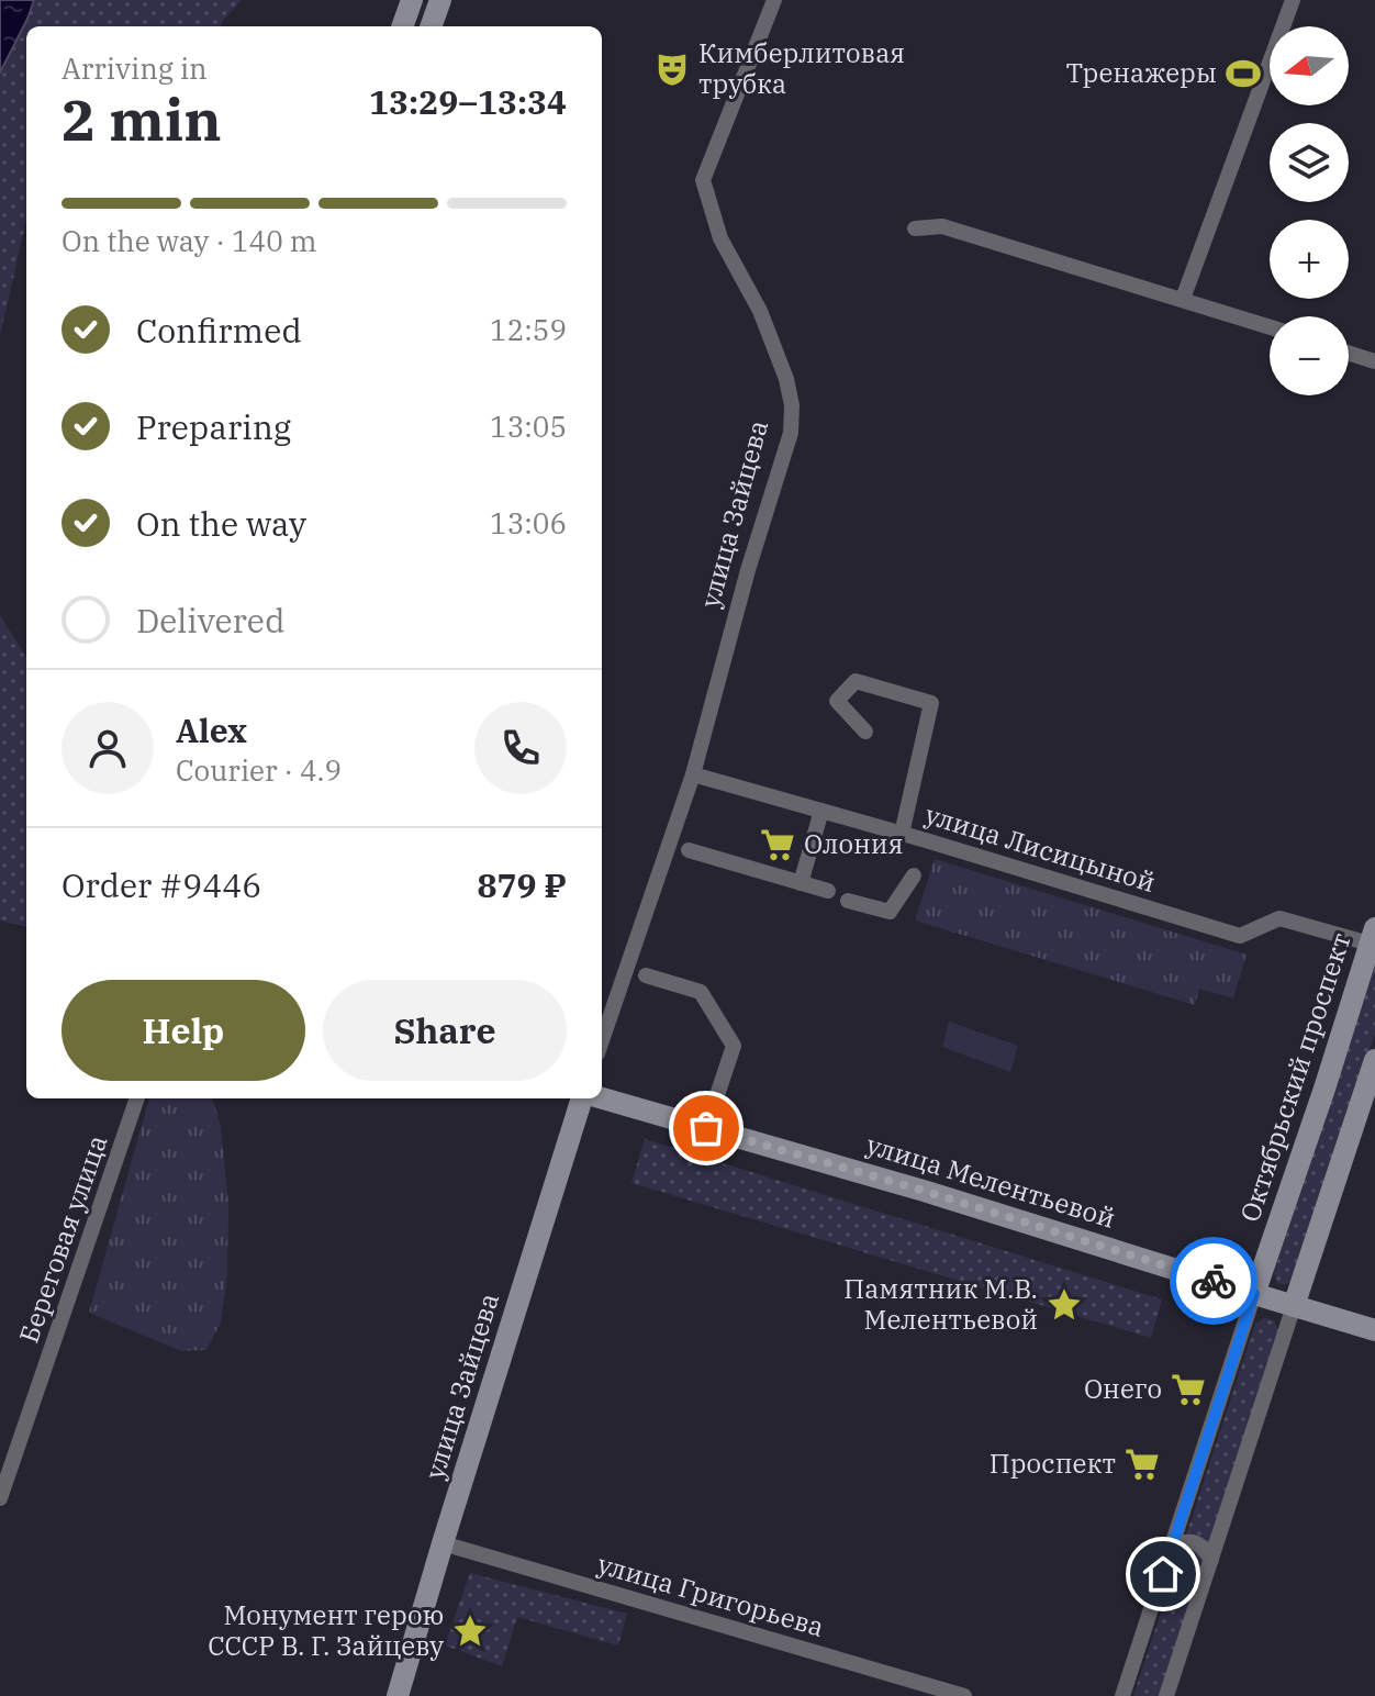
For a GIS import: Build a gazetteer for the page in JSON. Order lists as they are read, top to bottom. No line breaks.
{"streets":{"main road":["улица Зайцева","Октябрьский проспект","улица Мелентьевой"],"street":["улица Лисицыной","Береговая улица","улица Григорьева"]},"crossings":[["улица Зайцева","улица Лисицыной"],["улица Зайцева","улица Григорьева"],["улица Лисицыной","Октябрьский проспект"],["Октябрьский проспект","улица Мелентьевой"]],"places":{"theatre":["Кимберлитовая трубка"],"sports":["Тренажеры"],"supermarket":["Олония","Онего","Проспект"],"place":["Памятник М.В. Мелентьевой","Монумент герою СССР В. Г. Зайцеву"]},"north":"left","page":{"map_buttons":["+","−"],"heading":["2 min","Arriving in","13:29–13:34"],"panel":["Alex","Courier · 4.9","Order #9446","879 ₽"],"bar":"On the way · 140 m","list":[["Confirmed","12:59"],["Preparing","13:05"],["On the way","13:06"],"Delivered"],"buttons":["Help","Share"]}}
